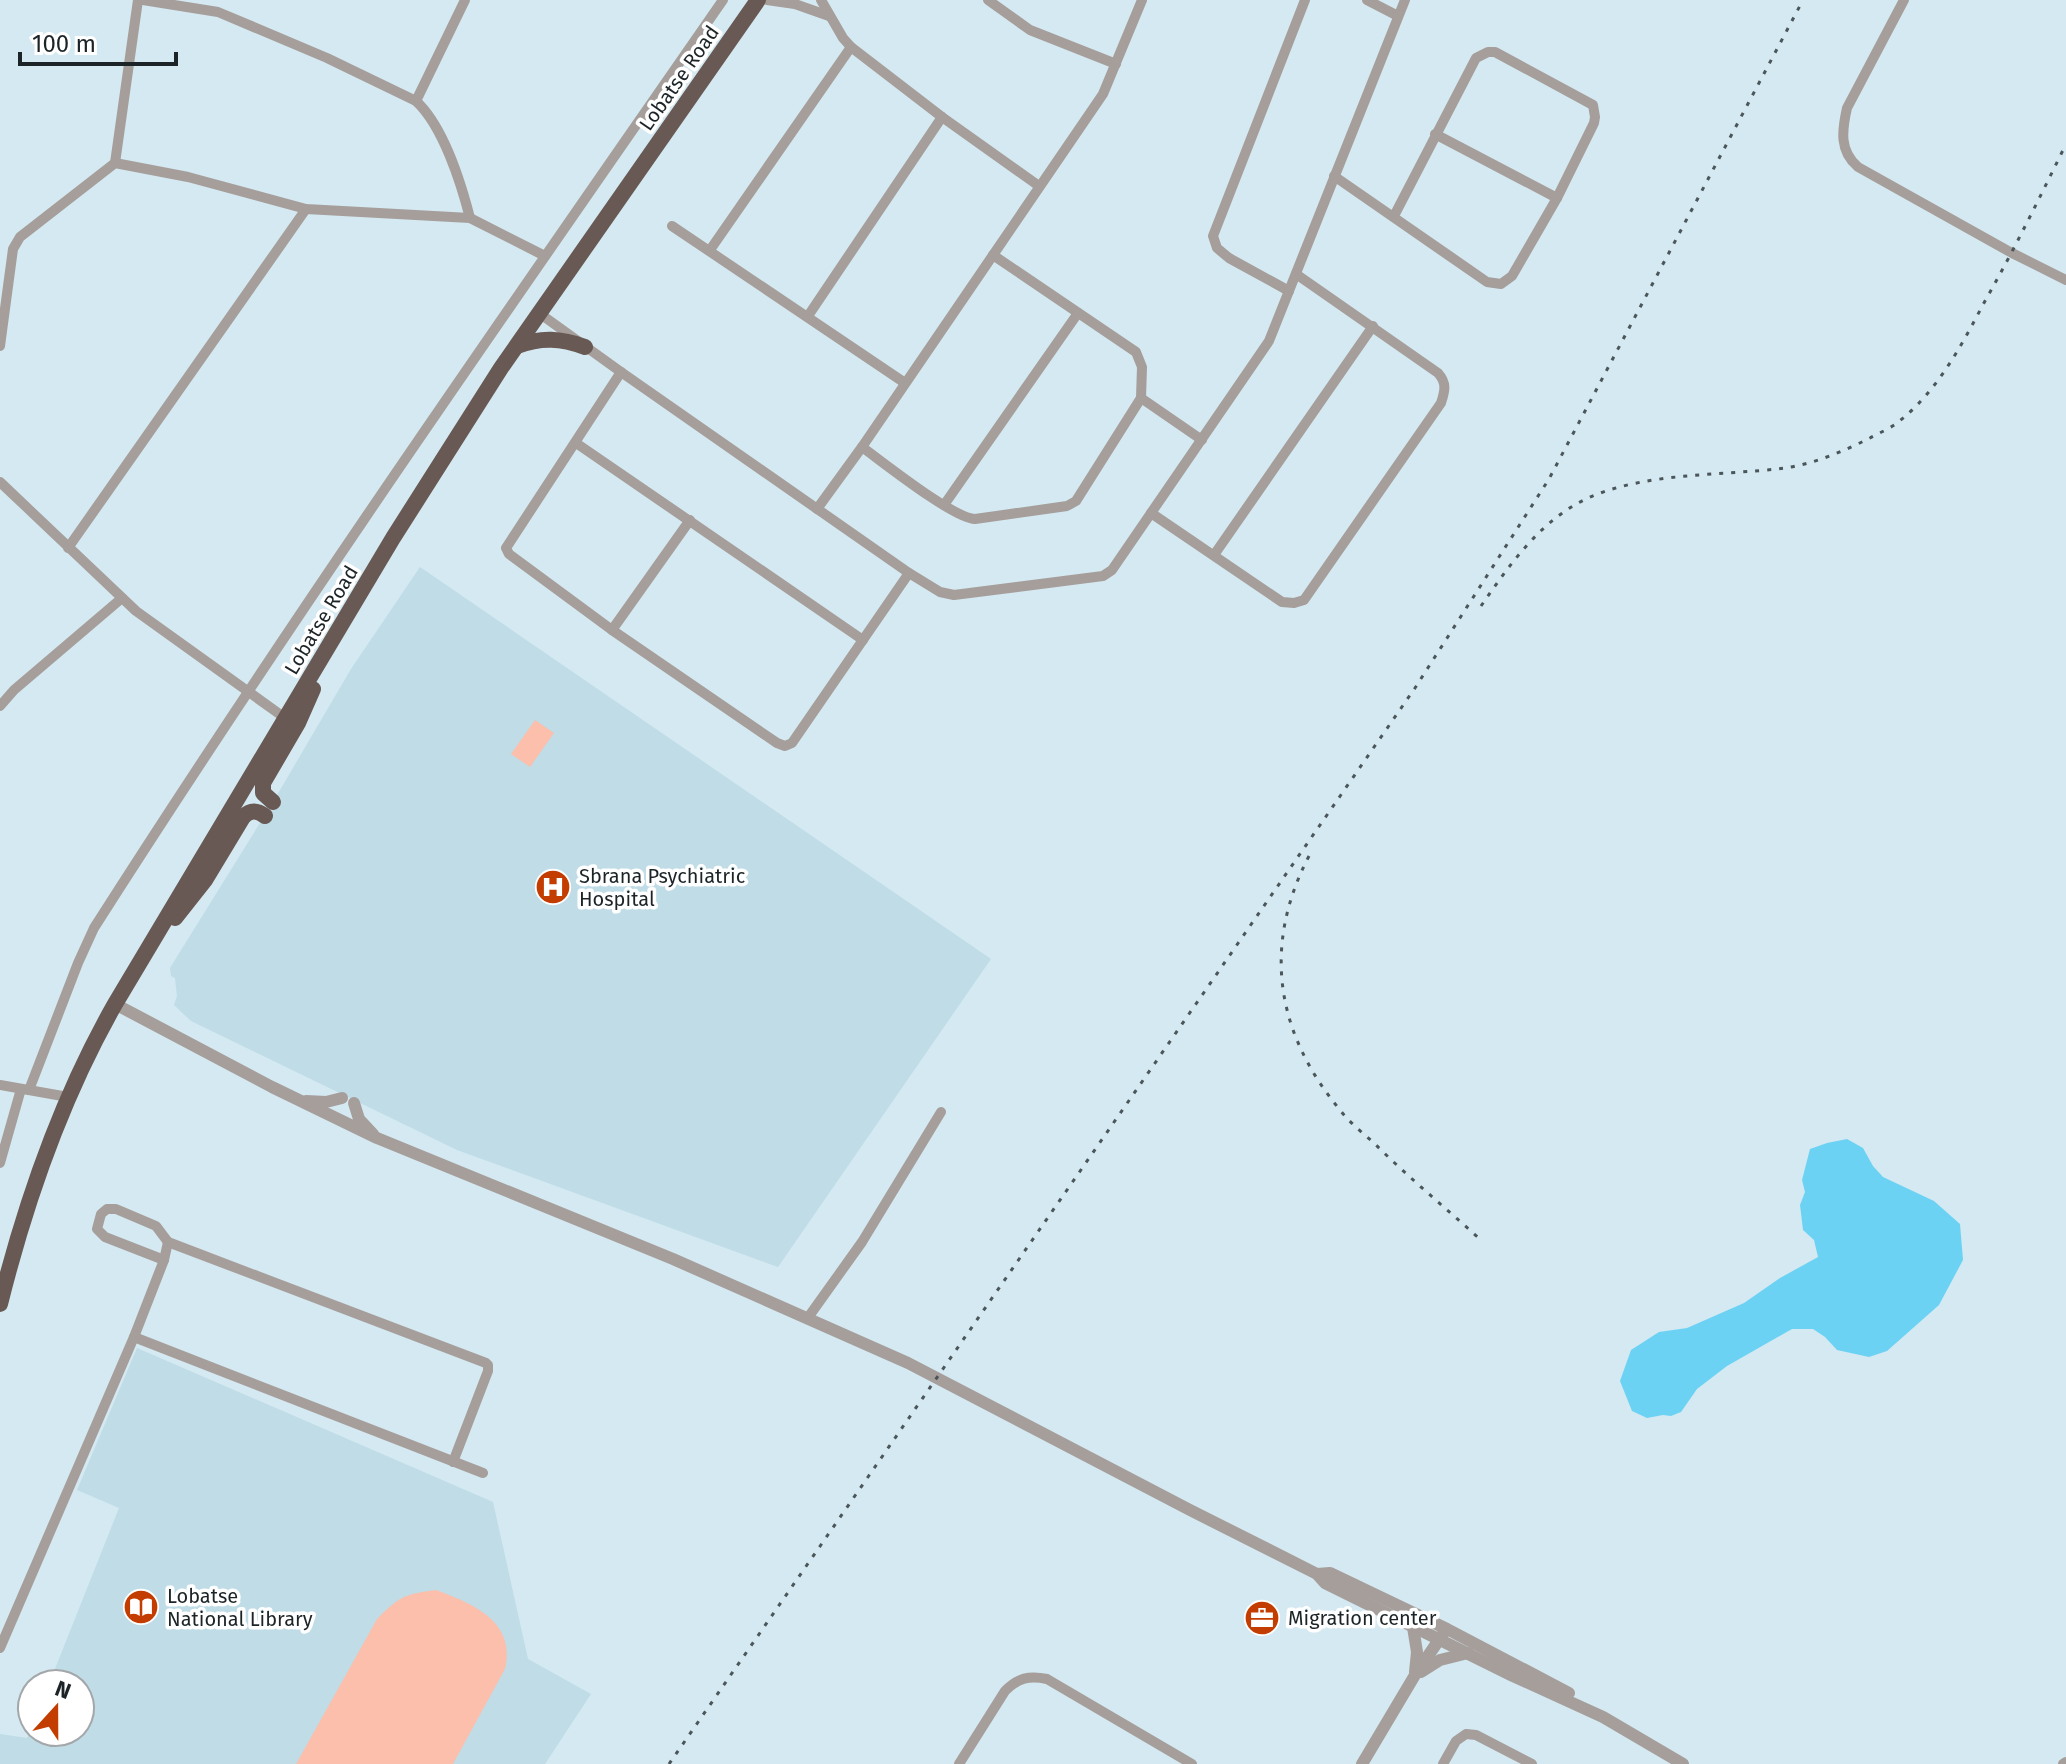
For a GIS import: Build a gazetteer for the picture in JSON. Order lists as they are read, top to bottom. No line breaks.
{"streets":{"highway":["Lobatse Road"]},"places":{"hospital":["Sbrana Psychiatric Hospital"],"library":["Lobatse National Library"],"office":["Migration center"]},"scale_bar":"100 m","north":"top"}
